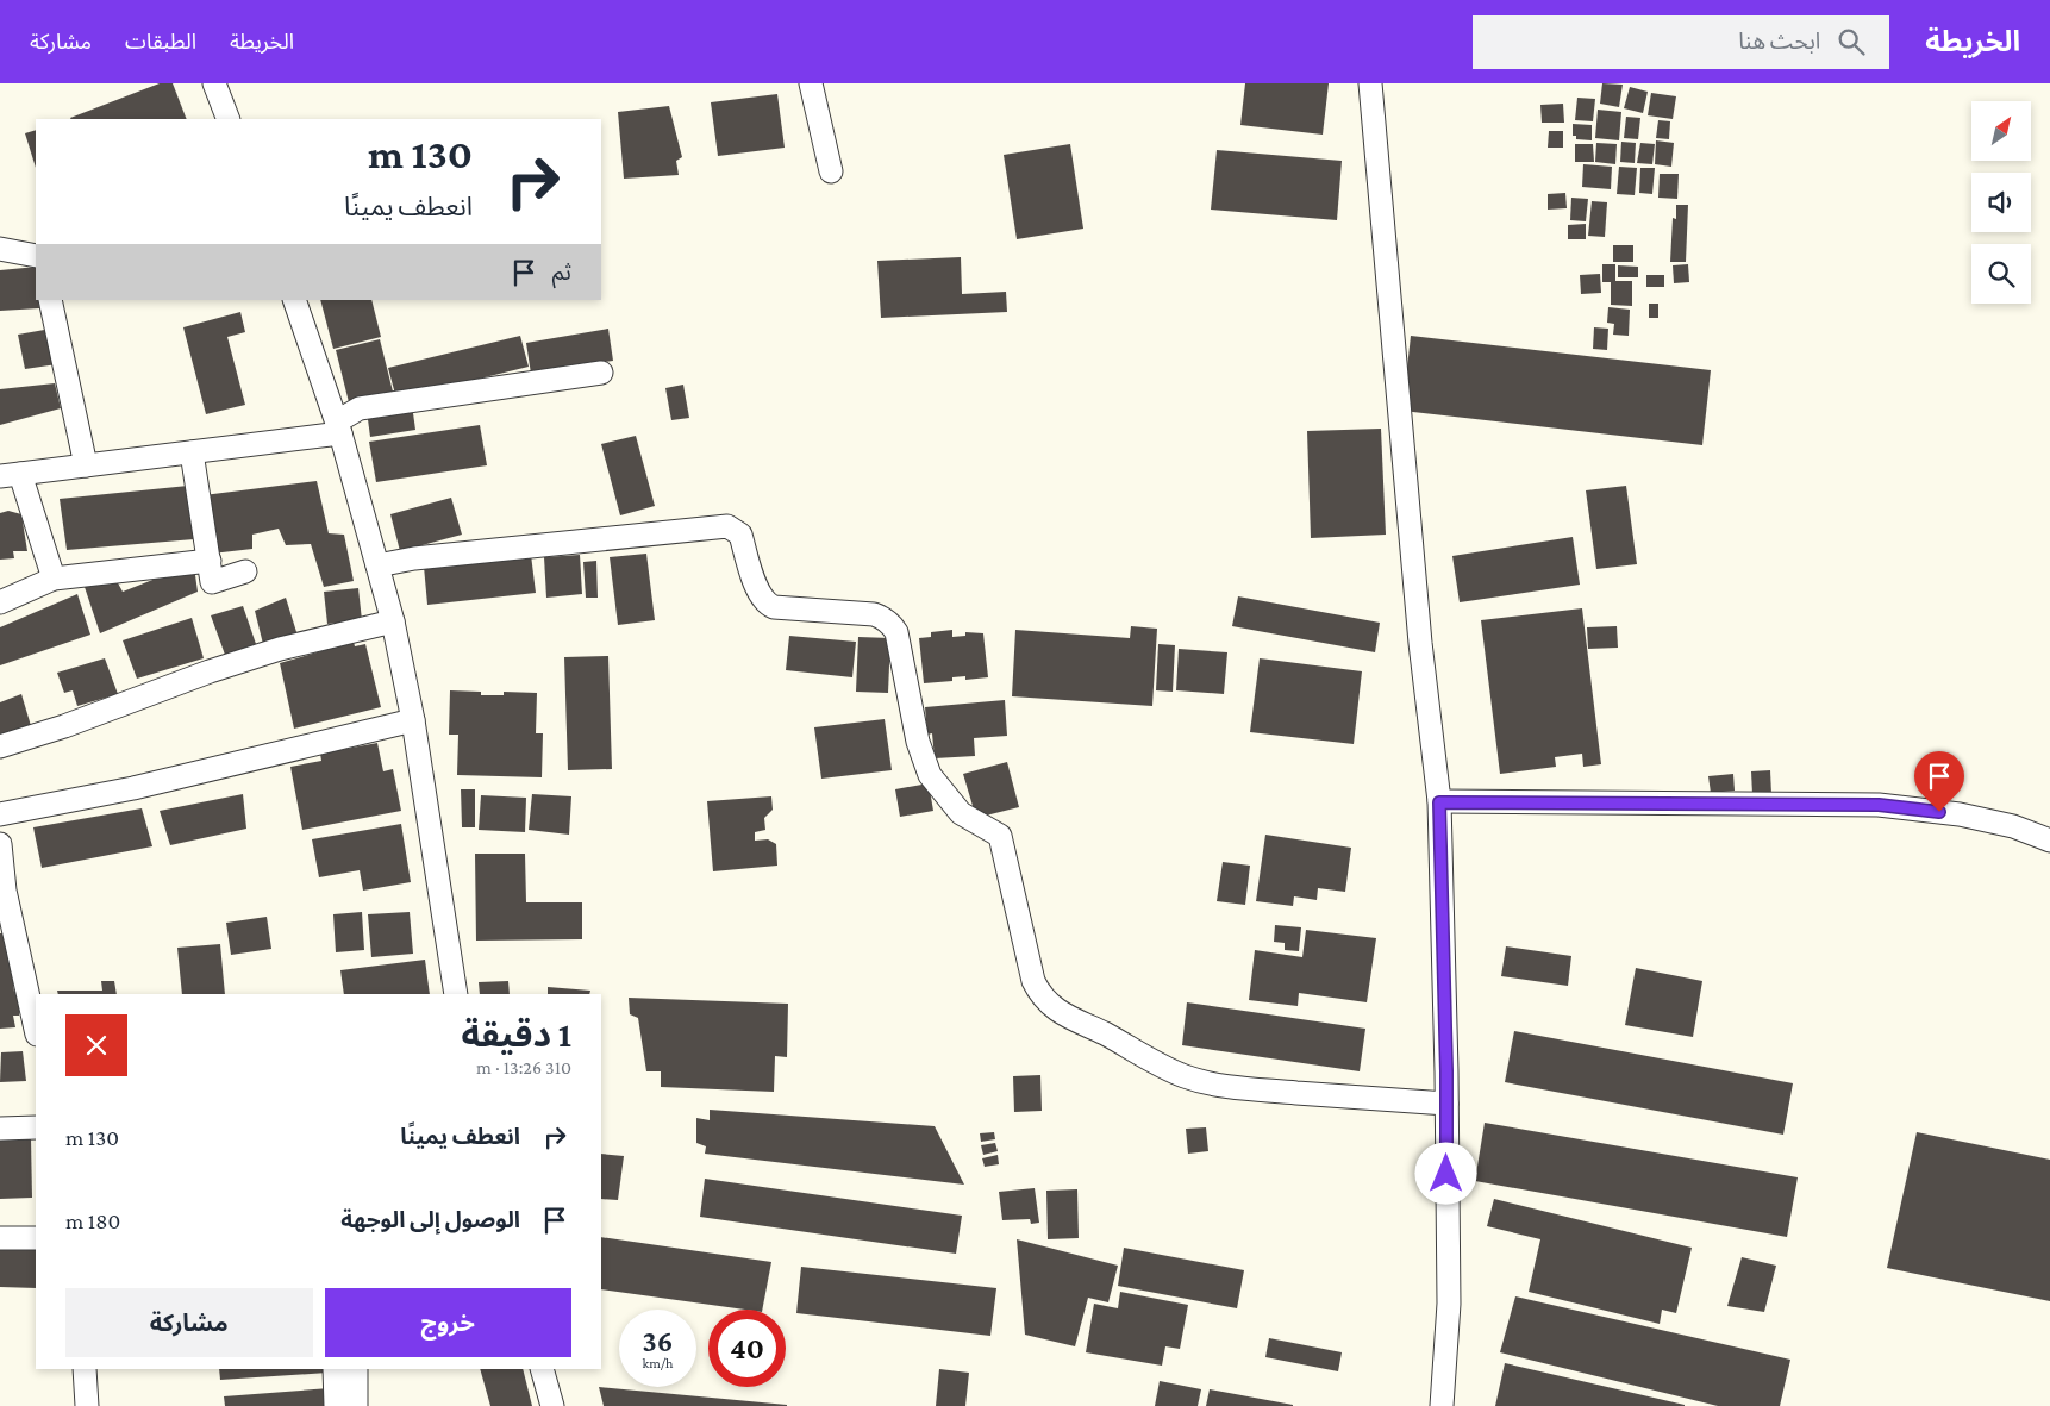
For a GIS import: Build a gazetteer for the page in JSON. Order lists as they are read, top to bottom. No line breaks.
{"north":"top right","page":{"header":"الخريطة","search":"ابحث هنا","nav":["الخريطة","الطبقات","مشاركة"],"turn":["130 m","انعطف يمينًا"],"then":"ثم","heading":["1 دقيقة","310 m · 13:26"],"list":[{"name":"انعطف يمينًا","value":"130 m"},{"name":"الوصول إلى الوجهة","value":"180 m"}],"buttons":["خروج","مشاركة"],"speed":"36 km/h","limit":"40"}}
